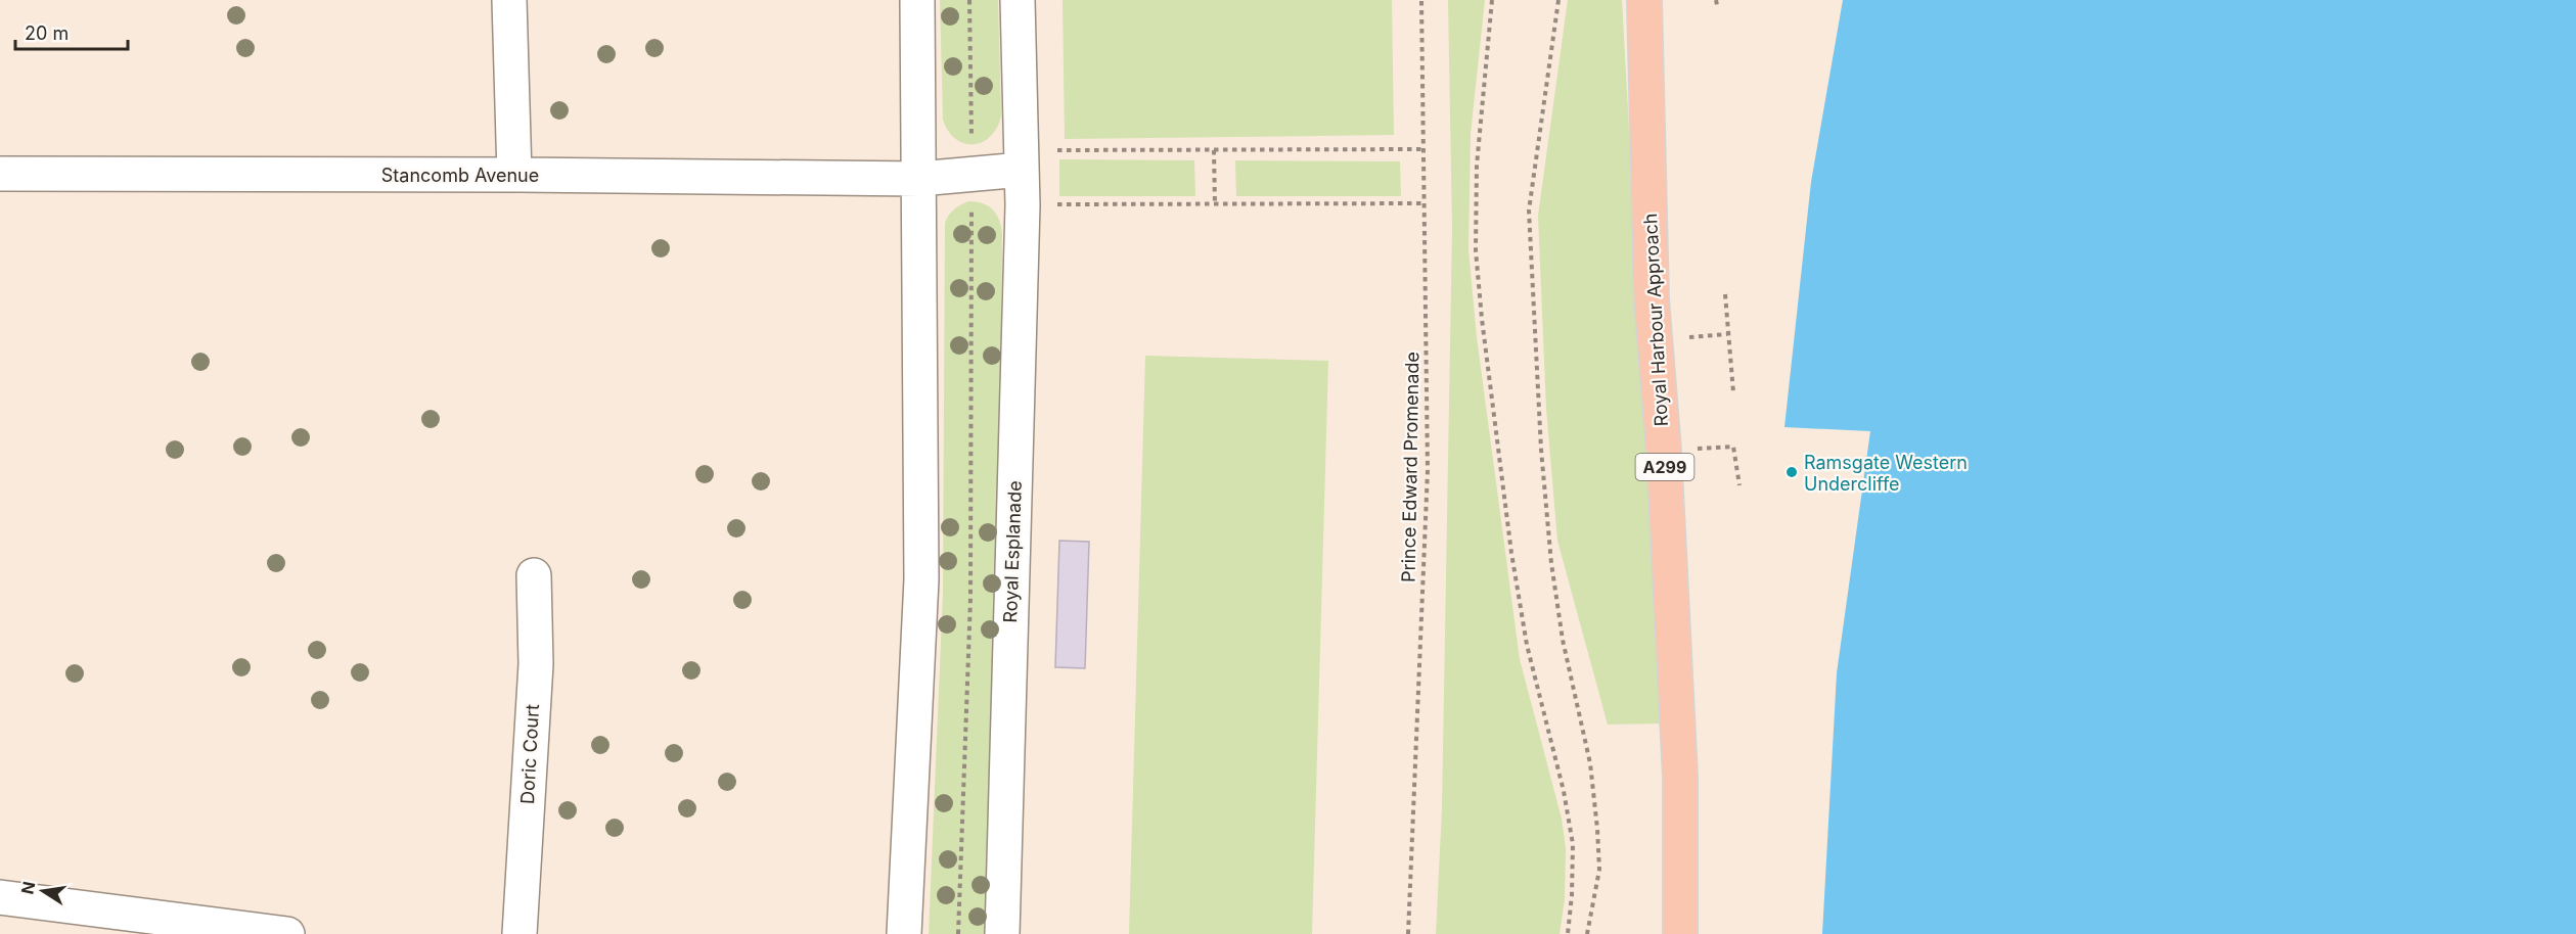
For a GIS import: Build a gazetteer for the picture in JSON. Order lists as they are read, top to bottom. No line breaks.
{"streets":{"highway":["Royal Harbour Approach","A299"],"street":["Stancomb Avenue","Royal Esplanade","Doric Court"],"path":["Prince Edward Promenade"]},"places":["Ramsgate Western Undercliffe"],"scale_bar":"20 m","north":"left"}
